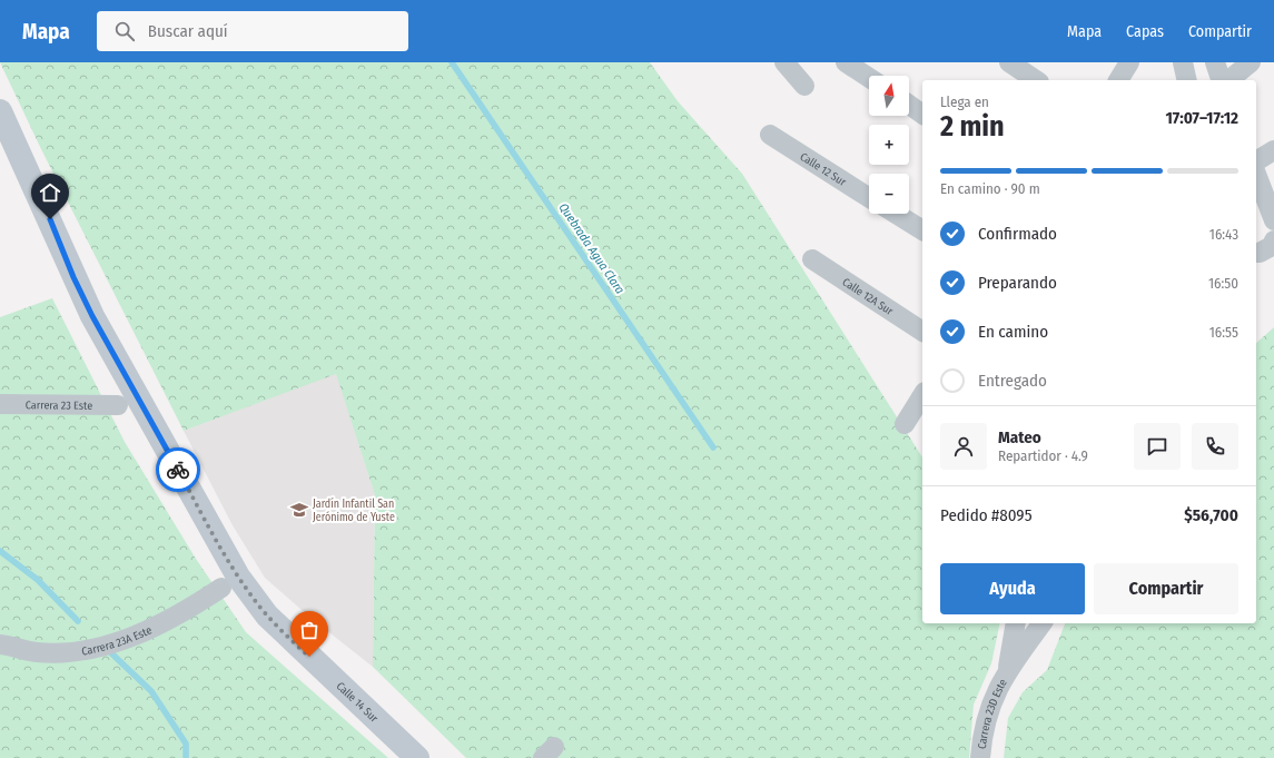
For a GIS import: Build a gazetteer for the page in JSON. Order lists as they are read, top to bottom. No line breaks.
{"streets":{"street":["Calle 12 Sur","Calle 12A Sur","Carrera 23 Este","Carrera 23A Este","Calle 14 Sur","Carrera 23D Este"]},"water":["Quebrada Agua Clara"],"places":{"school or university":["Jardín Infantil San Jerónimo de Yuste"]},"north":"top","page":{"header":"Mapa","search":"Buscar aquí","nav":["Mapa","Capas","Compartir"],"map_buttons":["+","−"],"heading":["2 min","Llega en","17:07–17:12"],"panel":["Mateo","Repartidor · 4.9","Pedido #8095","$56,700"],"bar":"En camino · 90 m","list":[["Confirmado","16:43"],["Preparando","16:50"],["En camino","16:55"],"Entregado"],"buttons":["Ayuda","Compartir"]}}
